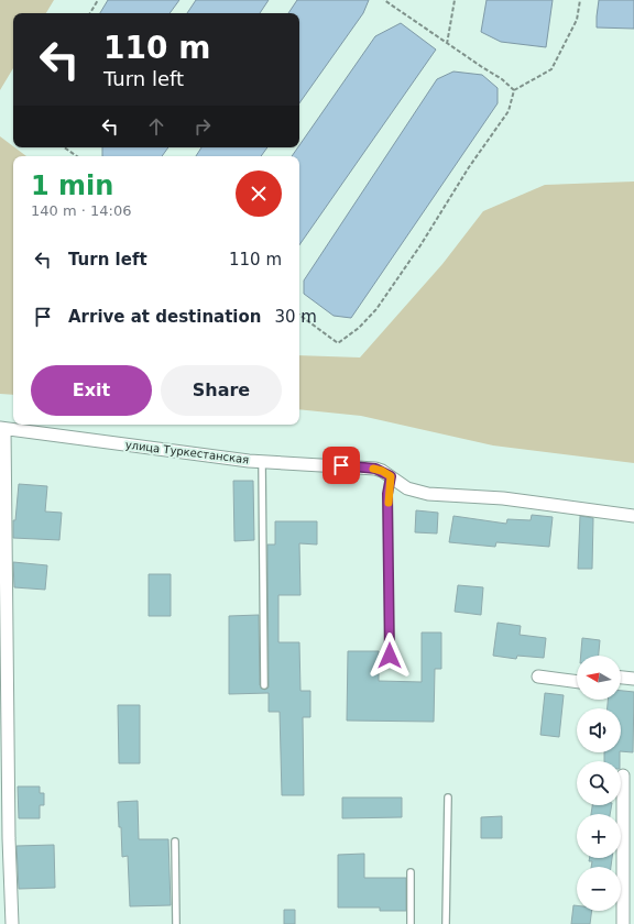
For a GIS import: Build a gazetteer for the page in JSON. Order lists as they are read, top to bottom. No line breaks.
{"streets":{"street":["улица Туркестанская"]},"north":"left","page":{"turn":["110 m","Turn left"],"heading":["1 min","140 m · 14:06"],"list":[{"name":"Turn left","value":"110 m"},{"name":"Arrive at destination","value":"30 m"}],"buttons":["Exit","Share"],"map_buttons":["+","−"]}}
